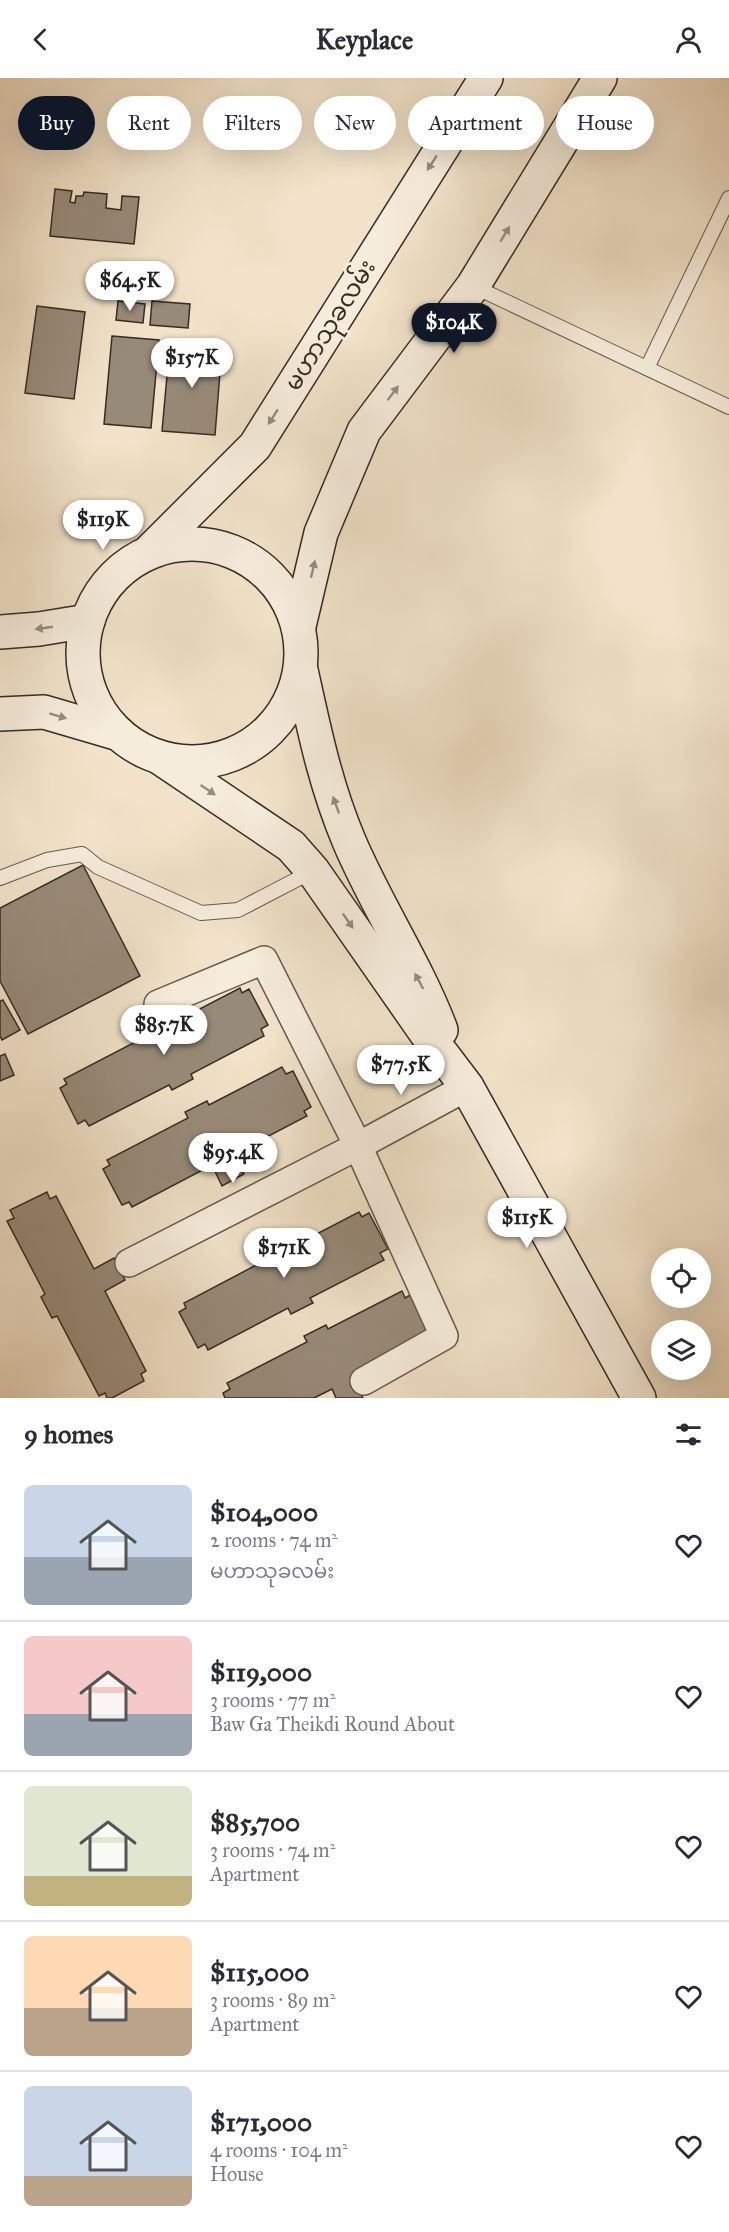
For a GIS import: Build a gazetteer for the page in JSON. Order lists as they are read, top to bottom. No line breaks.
{"streets":{"main road":["မဟာသုခလမ်း"]},"page":{"header":"Keyplace","chip":["Buy","Rent","Filters","New","Apartment","House"],"price":["$64.5K","$104K","$157K","$119K","$85.7K","$77.5K","$95.4K","$115K","$171K"],"heading":"9 homes","list":[{"name":"$104,000","note":"2 rooms · 74 m² · မဟာသုခလမ်း"},{"name":"$119,000","note":"3 rooms · 77 m² · Baw Ga Theikdi Round About"},{"name":"$85,700","note":"3 rooms · 74 m² · Apartment"},{"name":"$115,000","note":"3 rooms · 89 m² · Apartment"},{"name":"$171,000","note":"4 rooms · 104 m² · House"}]}}
